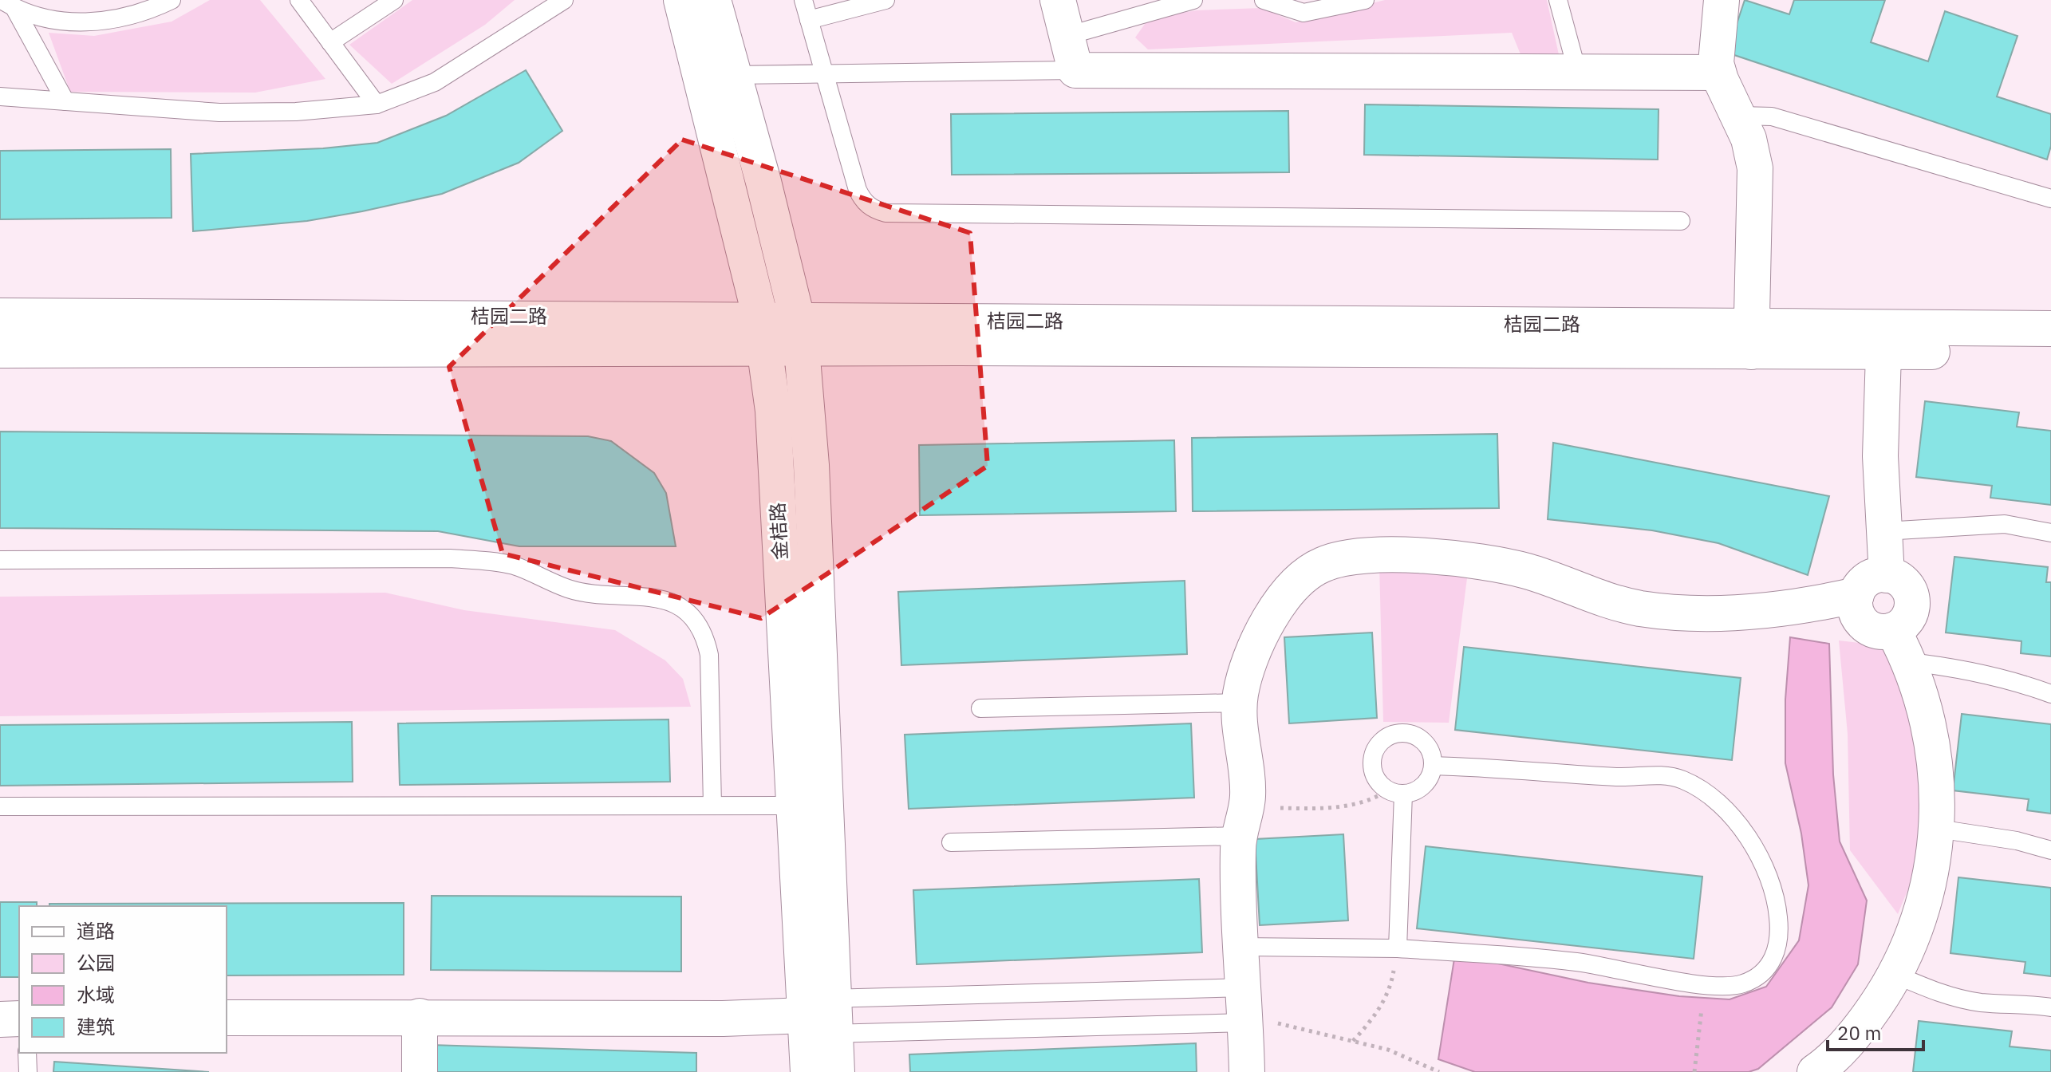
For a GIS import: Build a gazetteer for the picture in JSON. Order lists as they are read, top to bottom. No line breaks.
{"streets":{"street":["桔园二路","金桔路"]},"crossings":[["桔园二路","金桔路"]],"legend":["道路","公园","水域","建筑"],"scale_bar":"20 m"}
